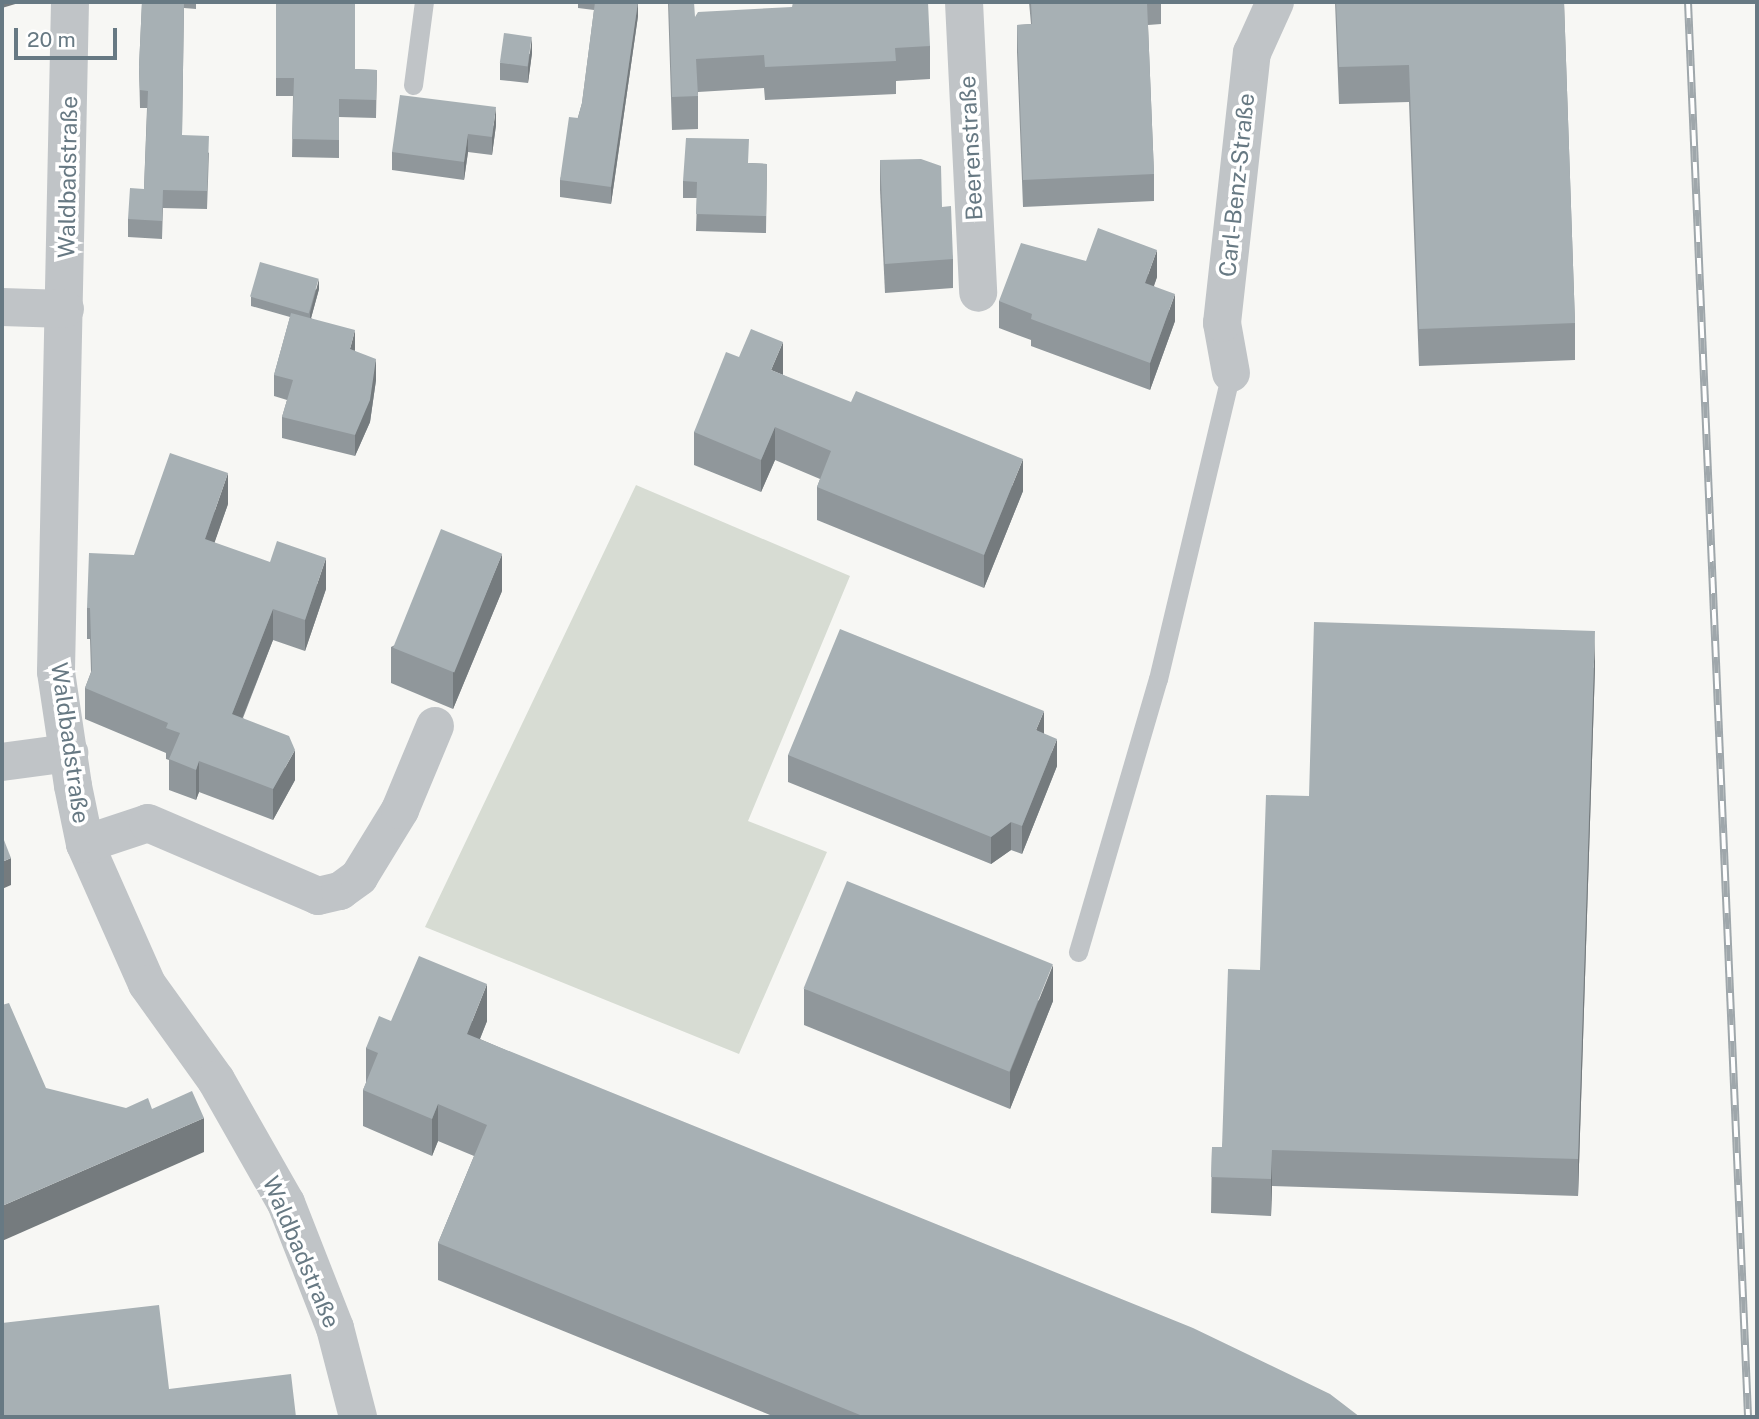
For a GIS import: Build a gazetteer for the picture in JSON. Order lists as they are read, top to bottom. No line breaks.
{"streets":{"street":["Beerenstraße","Waldbadstraße","Carl-Benz-Straße"]},"scale_bar":"20 m"}
